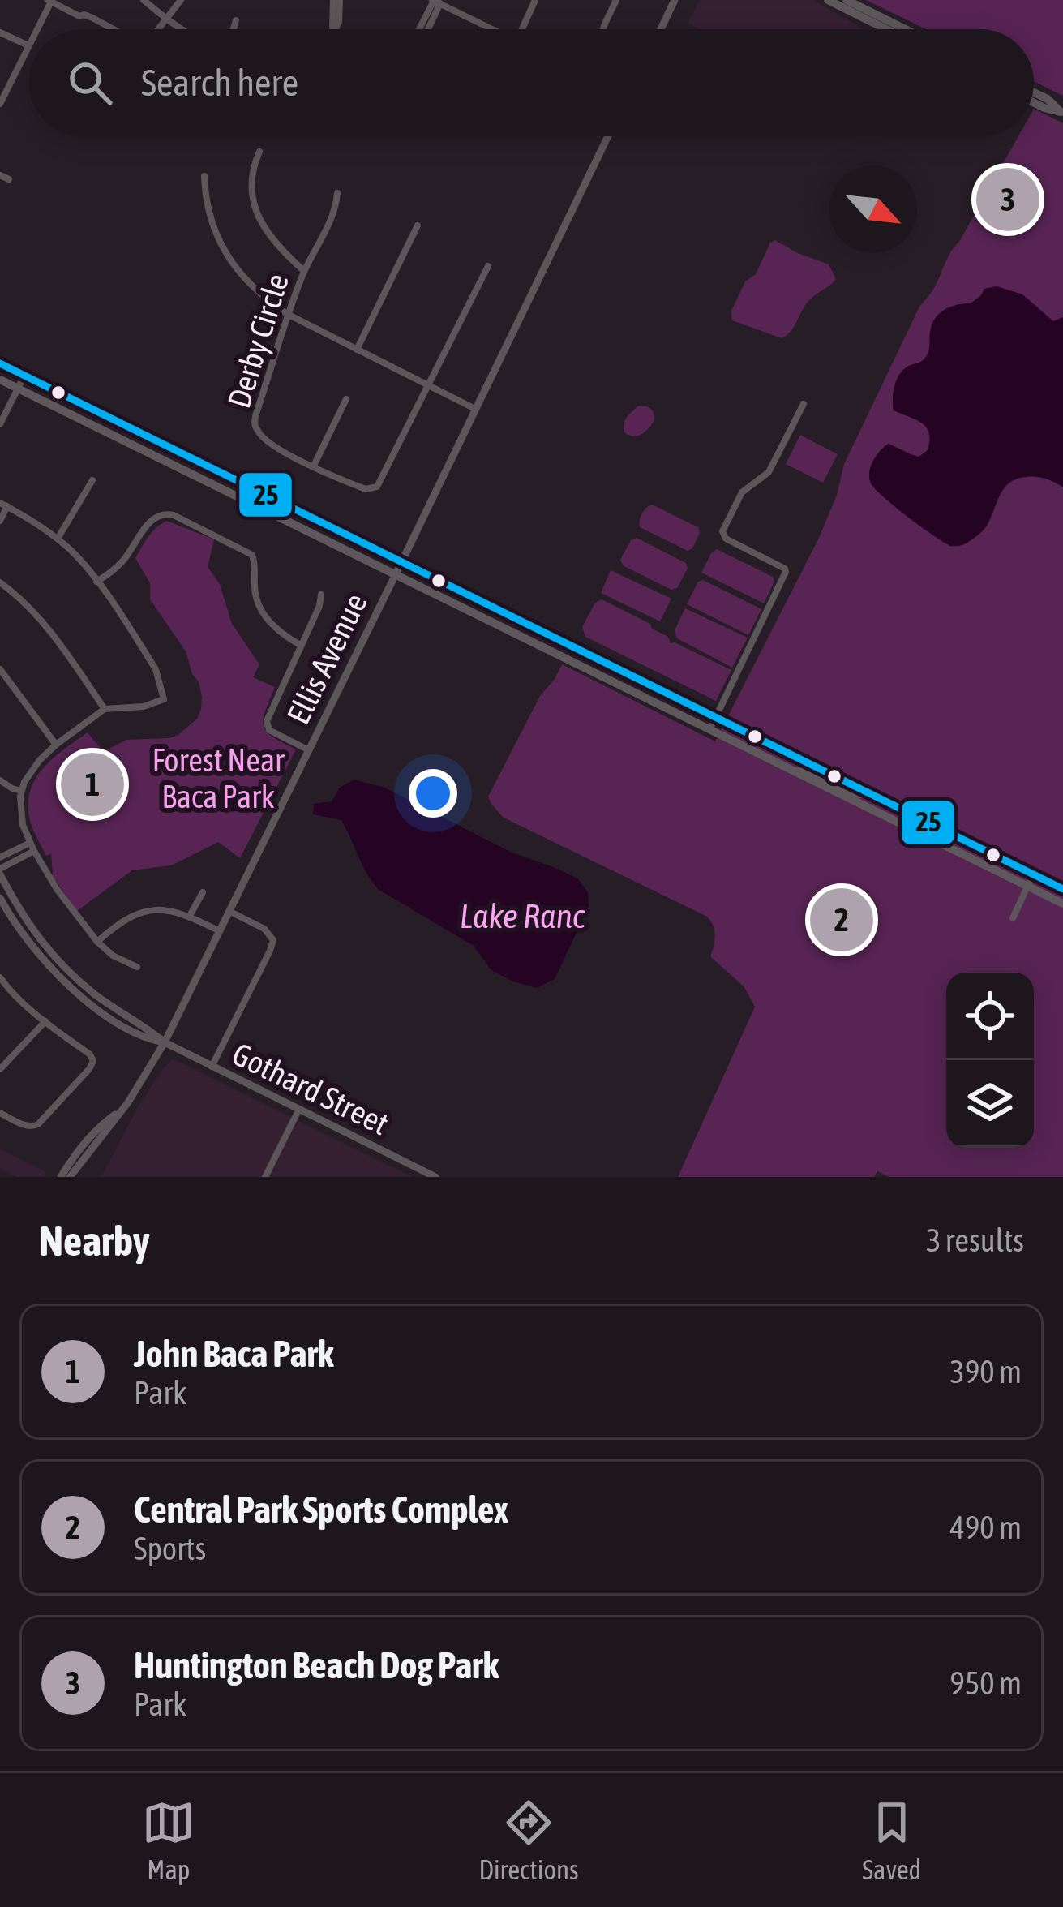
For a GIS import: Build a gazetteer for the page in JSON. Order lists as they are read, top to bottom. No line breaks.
{"streets":{"street":["Derby Circle","Ellis Avenue","Gothard Street"]},"crossings":[["Ellis Avenue","Gothard Street"]],"water":["Lake Ranc"],"parks":["Forest Near Baca Park"],"lines":["transit line 25"],"north":"bottom right","page":{"search":"Search here","pins":["3","1","2"],"heading":["Nearby","3 results"],"list":[{"mark":"1","name":"John Baca Park","note":"Park","value":"390 m"},{"mark":"2","name":"Central Park Sports Complex","note":"Sports","value":"490 m"},{"mark":"3","name":"Huntington Beach Dog Park","note":"Park","value":"950 m"}],"nav":["Map","Directions","Saved"]}}
